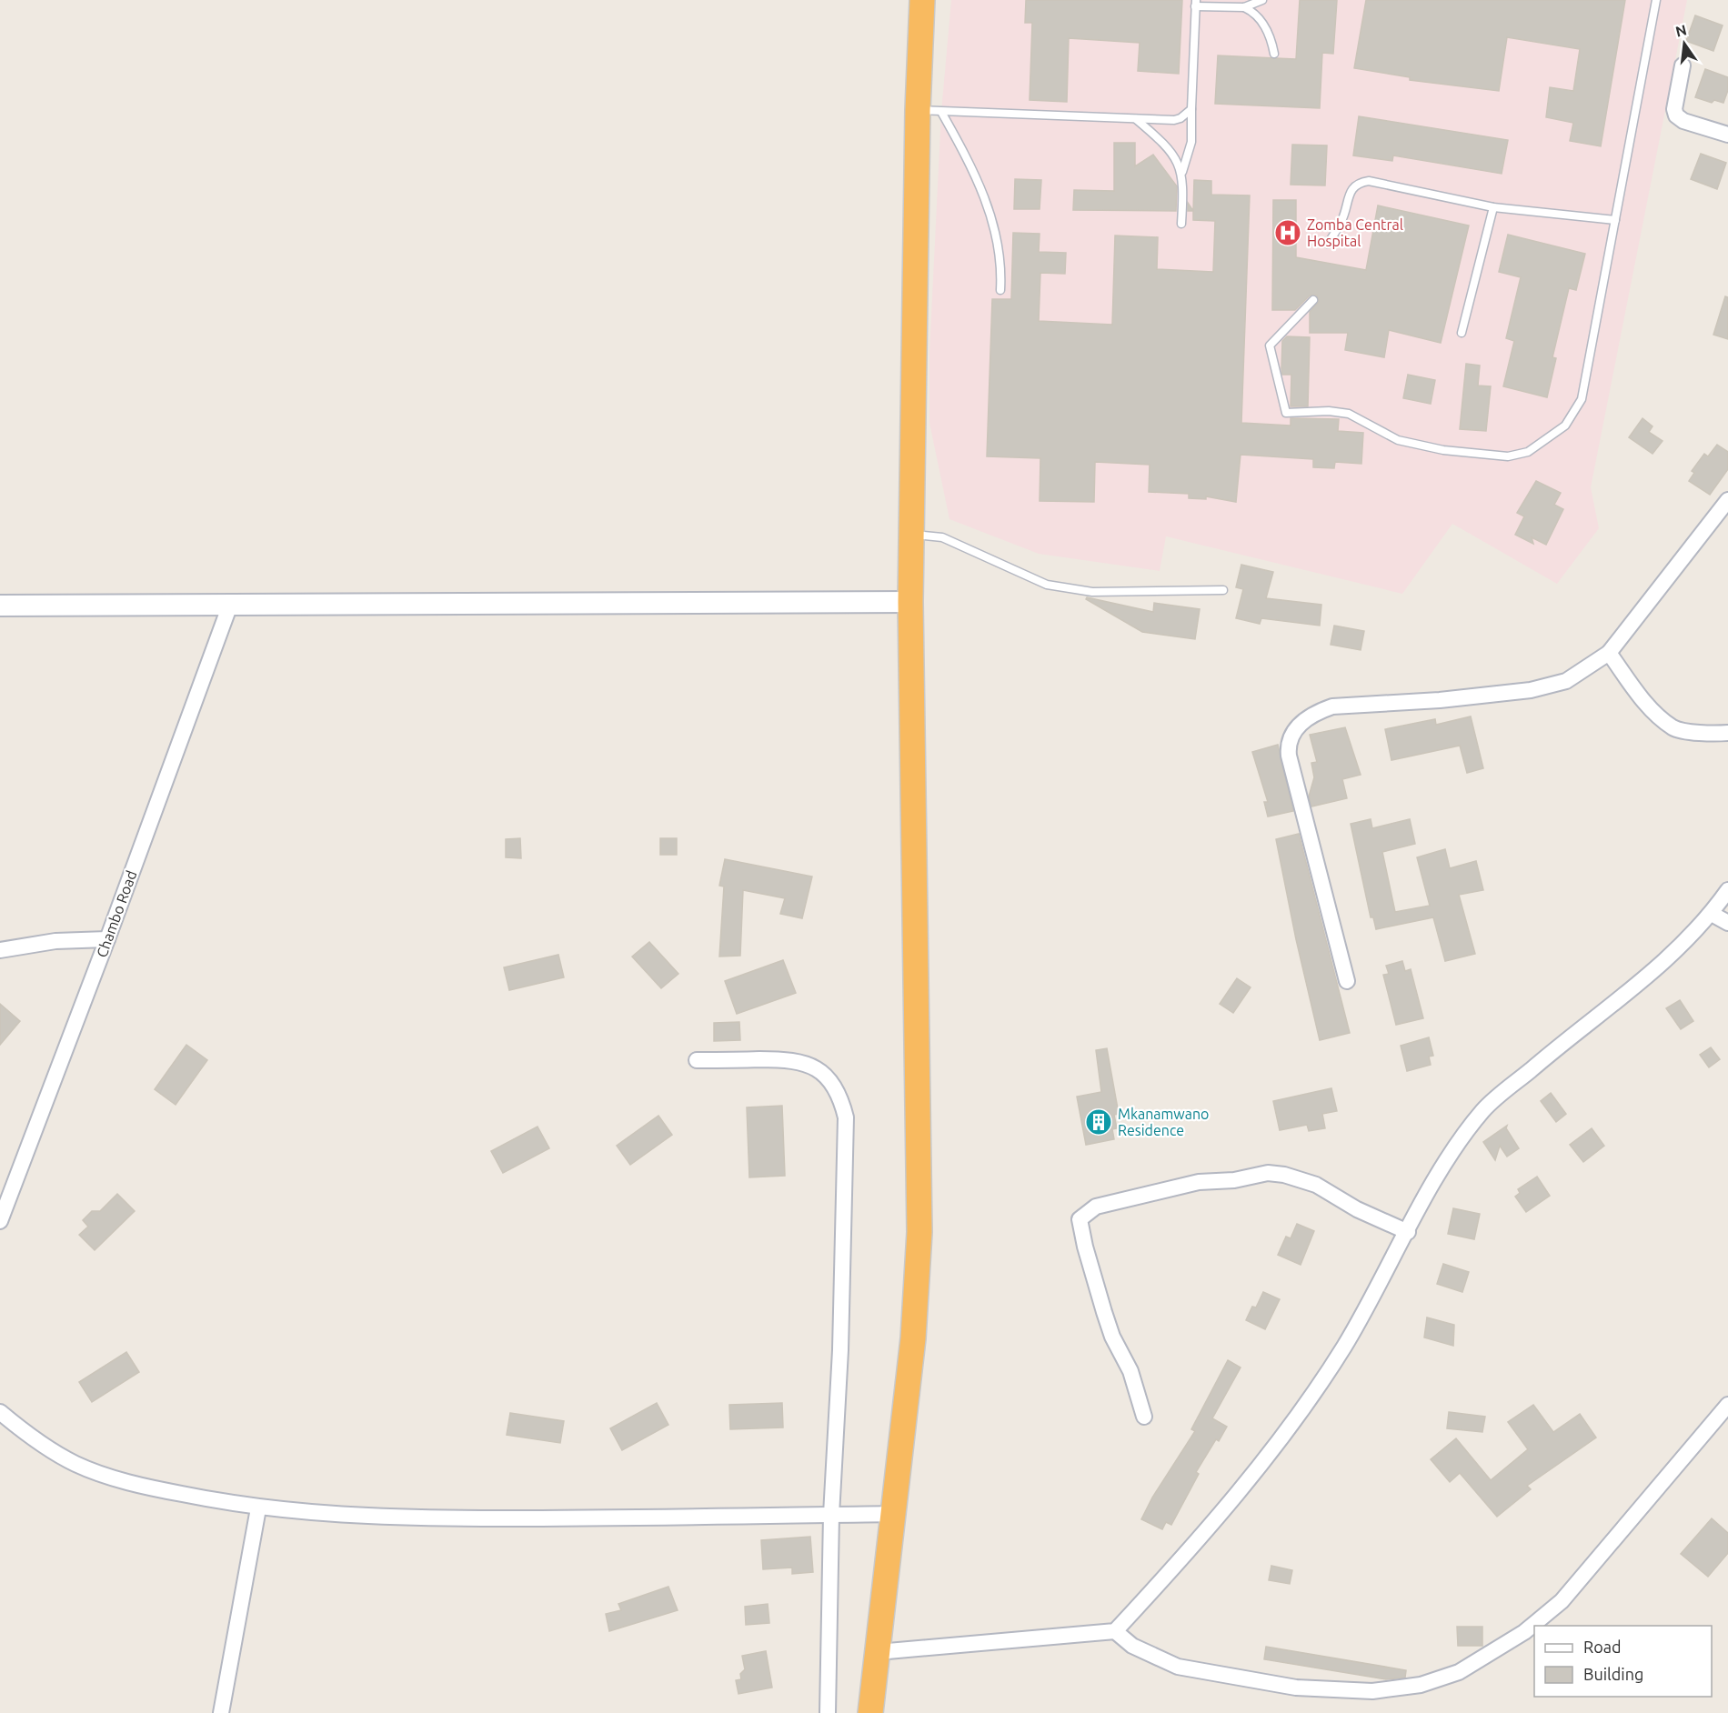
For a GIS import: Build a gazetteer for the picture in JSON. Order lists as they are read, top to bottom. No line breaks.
{"streets":{"street":["Chambo Road"]},"places":{"hospital":["Zomba Central Hospital"],"building":["Mkanamwano Residence"]},"legend":["Road","Building"],"north":"top"}
